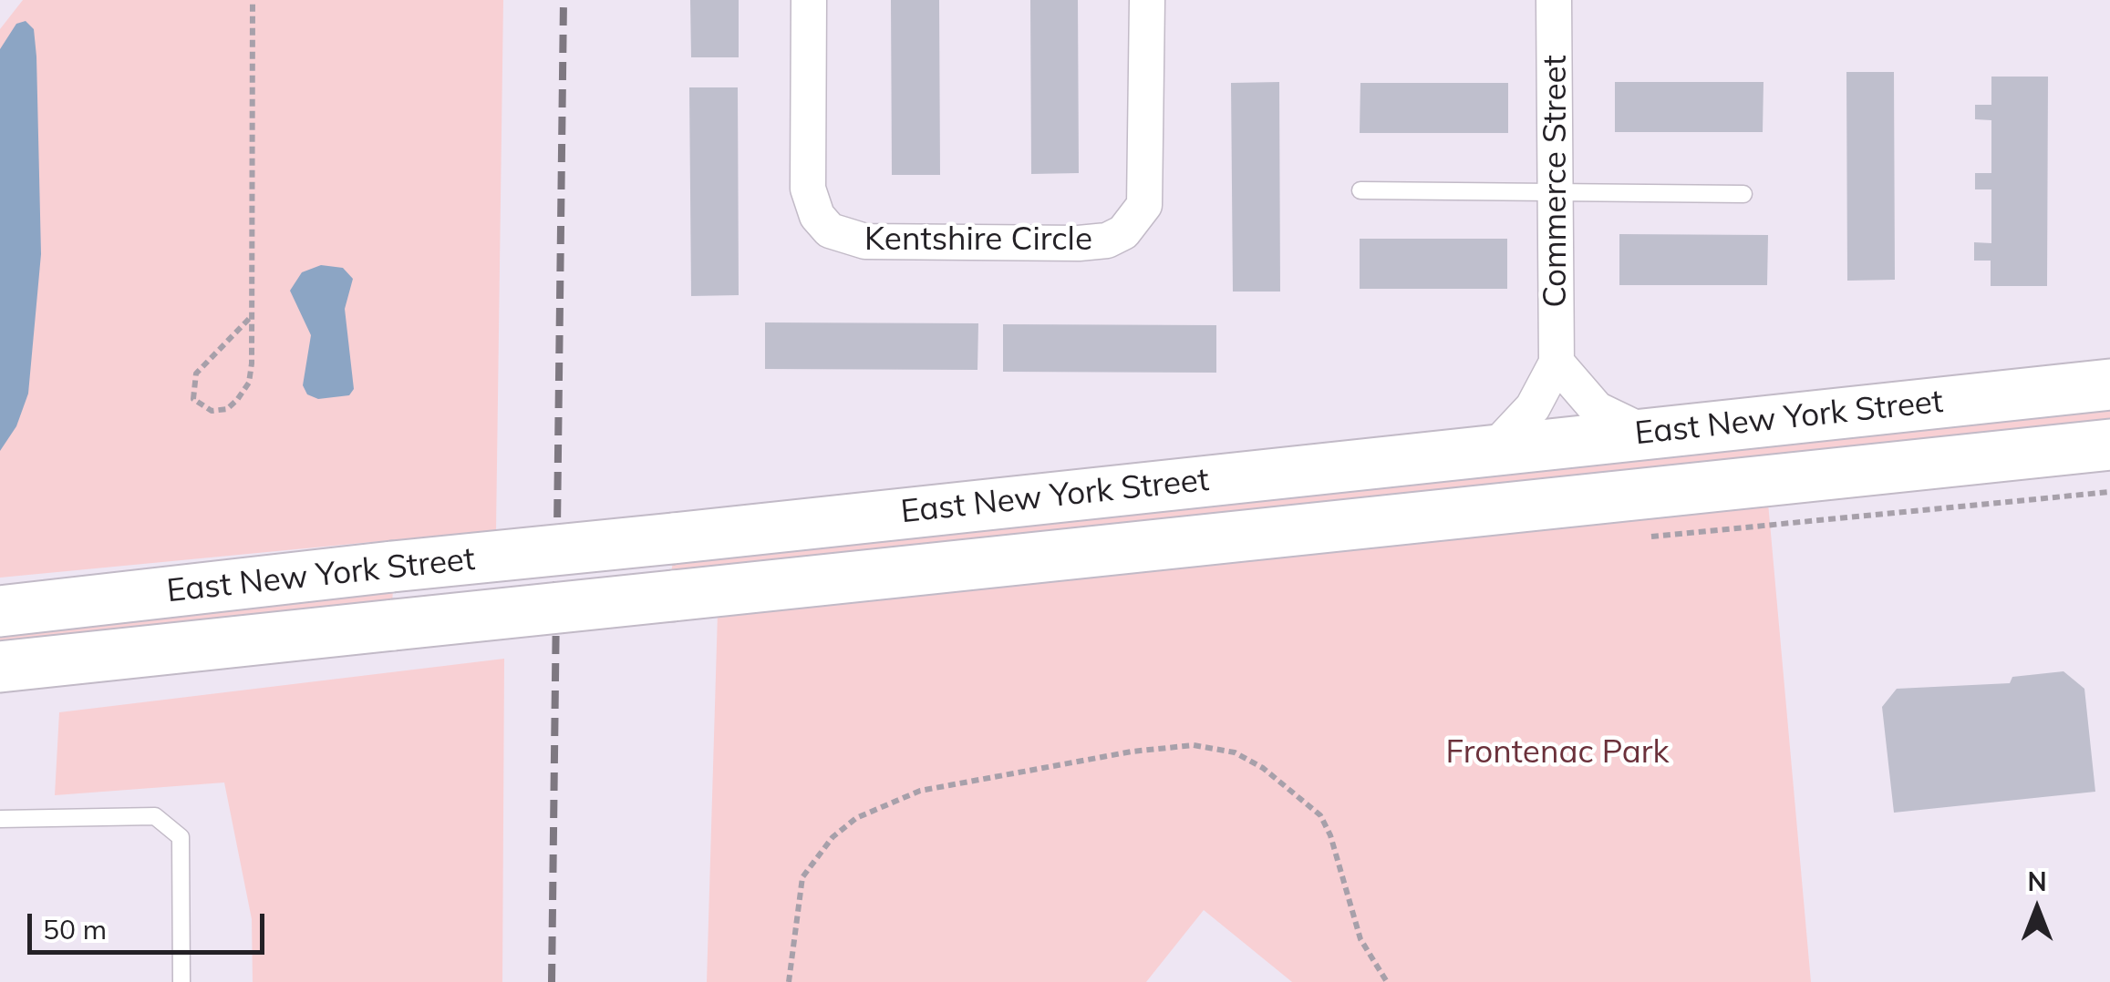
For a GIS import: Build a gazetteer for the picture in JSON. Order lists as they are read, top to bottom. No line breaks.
{"streets":{"main road":["East New York Street"],"street":["Commerce Street","Kentshire Circle"]},"crossings":[["Commerce Street","East New York Street"]],"parks":["Frontenac Park"],"scale_bar":"50 m","north":"top"}
